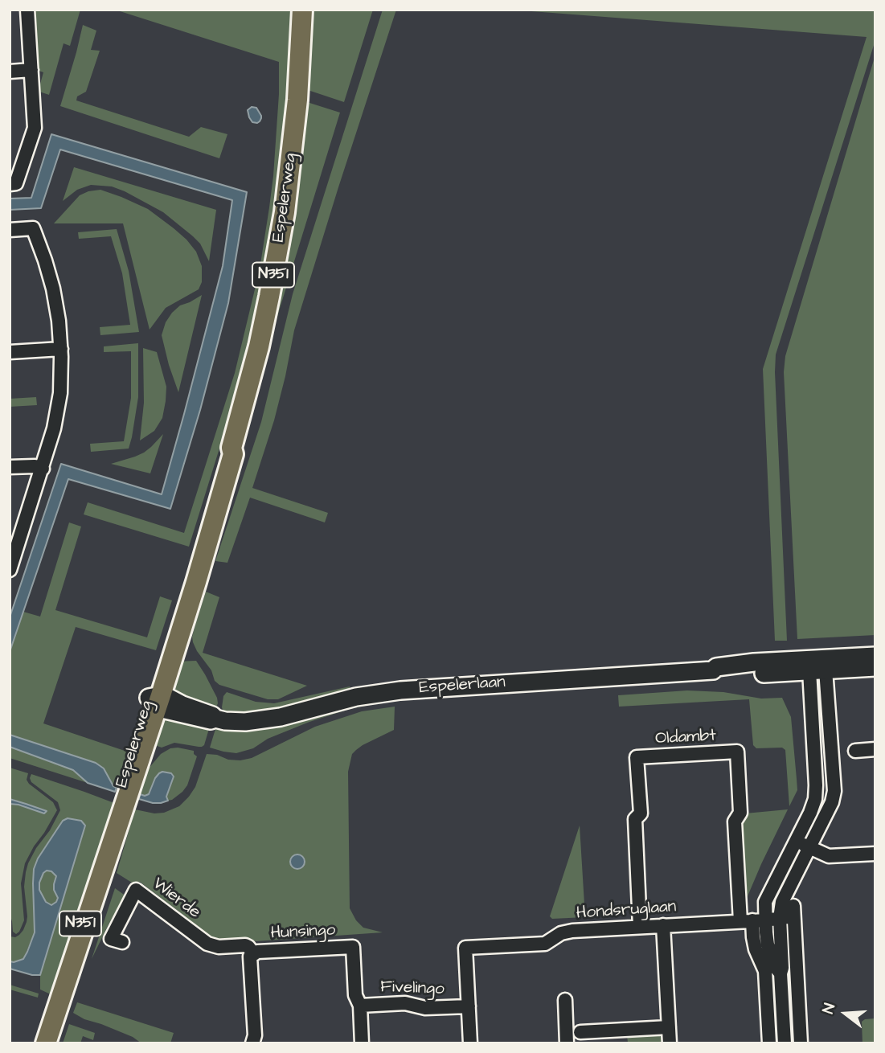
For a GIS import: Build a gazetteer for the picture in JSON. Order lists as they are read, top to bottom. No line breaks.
{"streets":{"main road":["Espelerweg","N351","Espelerlaan"],"street":["Oldambt","Wierde","Hondsruglaan","Hunsingo","Fivelingo"]},"crossings":[["Espelerweg","Espelerlaan"],["Oldambt","Hondsruglaan"],["Wierde","Hunsingo"],["Hondsruglaan","Fivelingo"],["Hunsingo","Fivelingo"]],"north":"left"}
